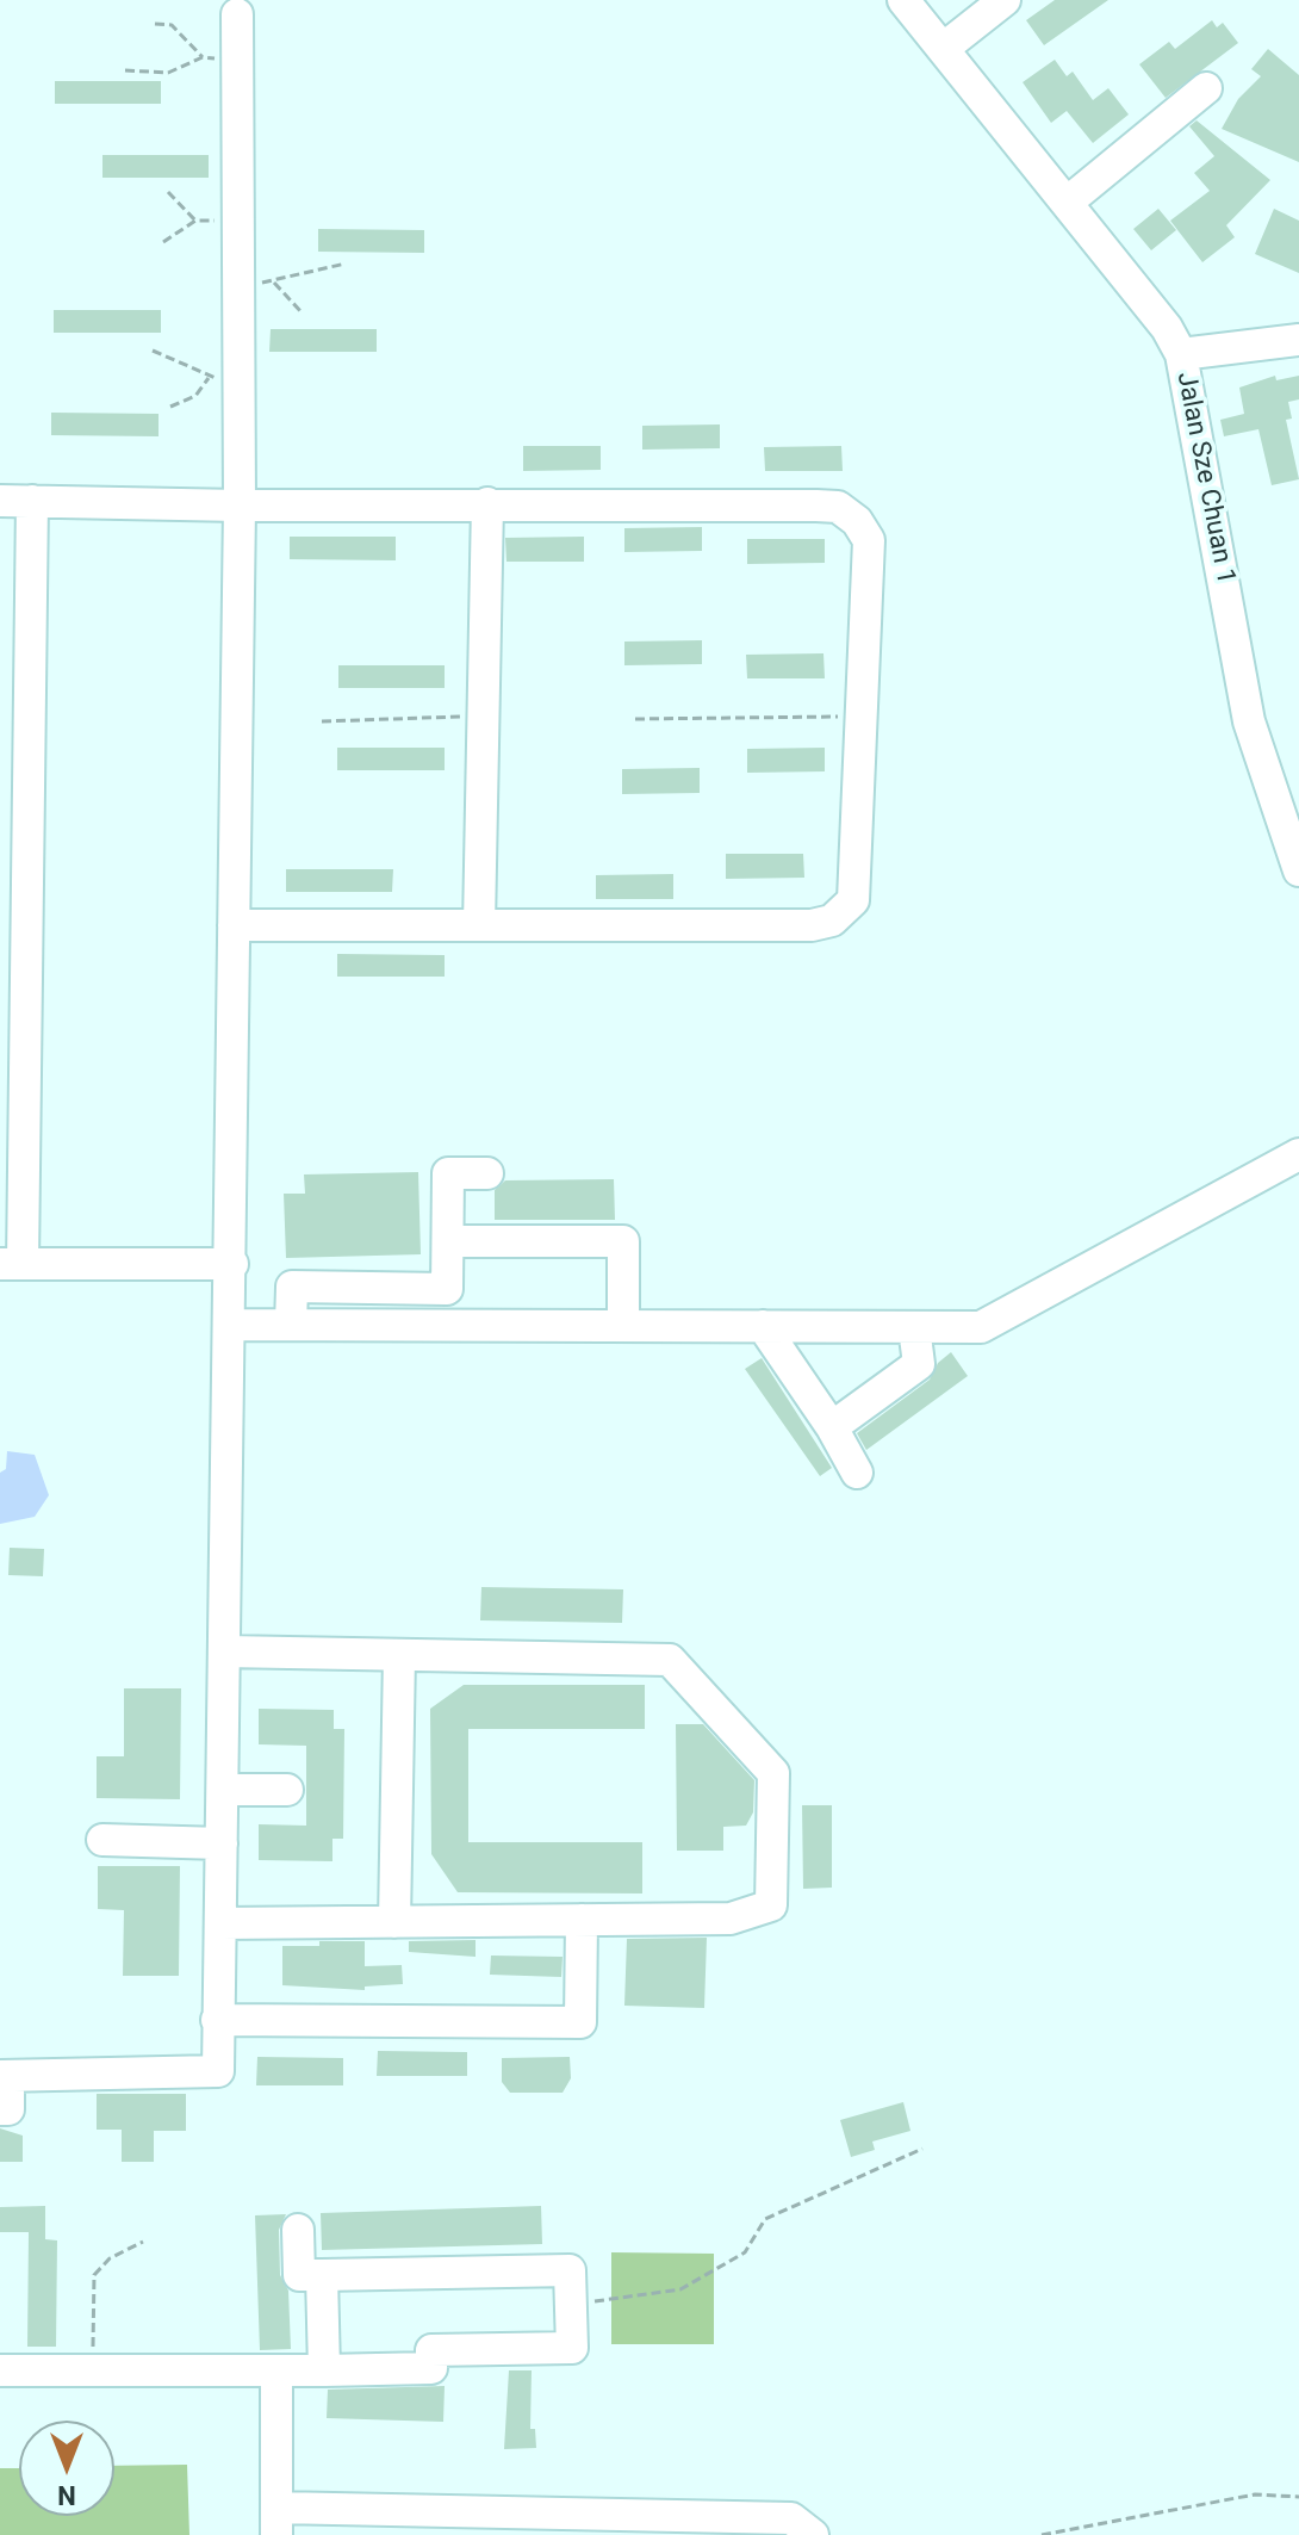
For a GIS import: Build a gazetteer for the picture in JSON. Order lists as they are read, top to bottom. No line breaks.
{"streets":{"street":["Jalan Sze Chuan 1"]},"north":"bottom"}
